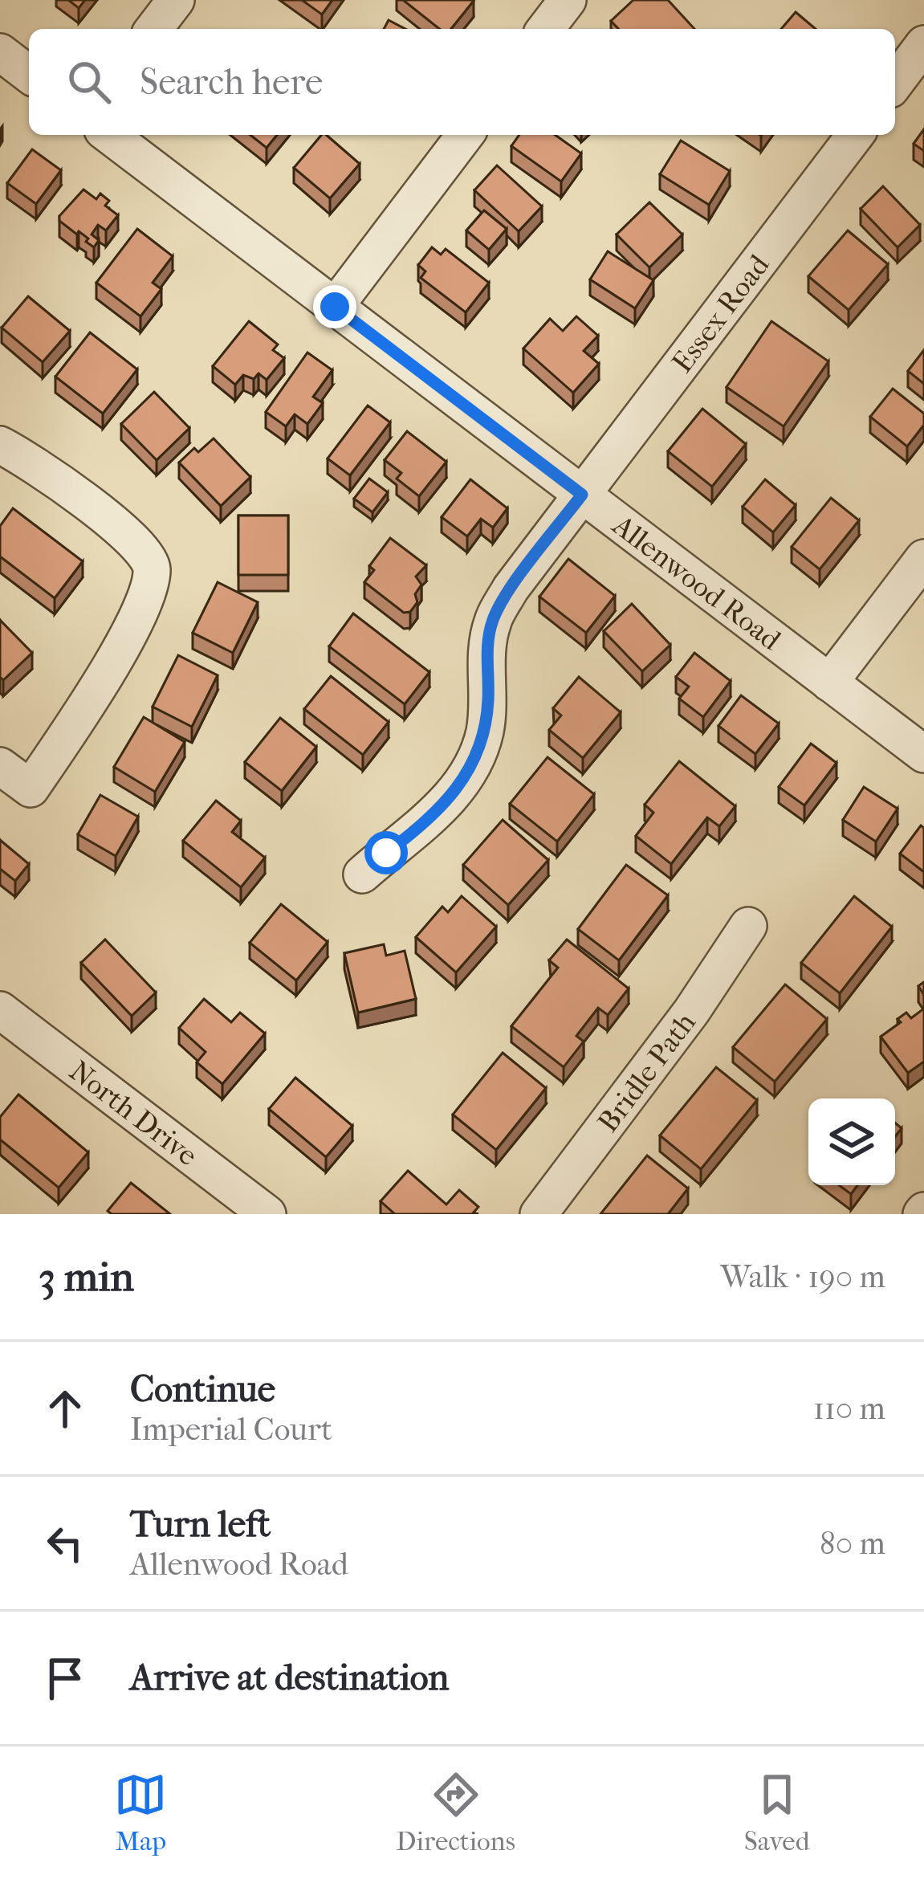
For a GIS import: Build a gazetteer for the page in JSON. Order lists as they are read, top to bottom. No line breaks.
{"streets":{"street":["Essex Road","Allenwood Road","Bridle Path","North Drive"]},"crossings":[["Essex Road","Allenwood Road"]],"page":{"search":"Search here","heading":["3 min","Walk · 190 m"],"list":[["Continue","Imperial Court","110 m"],["Turn left","Allenwood Road","80 m"],"Arrive at destination"],"nav":["Map","Directions","Saved"]}}
